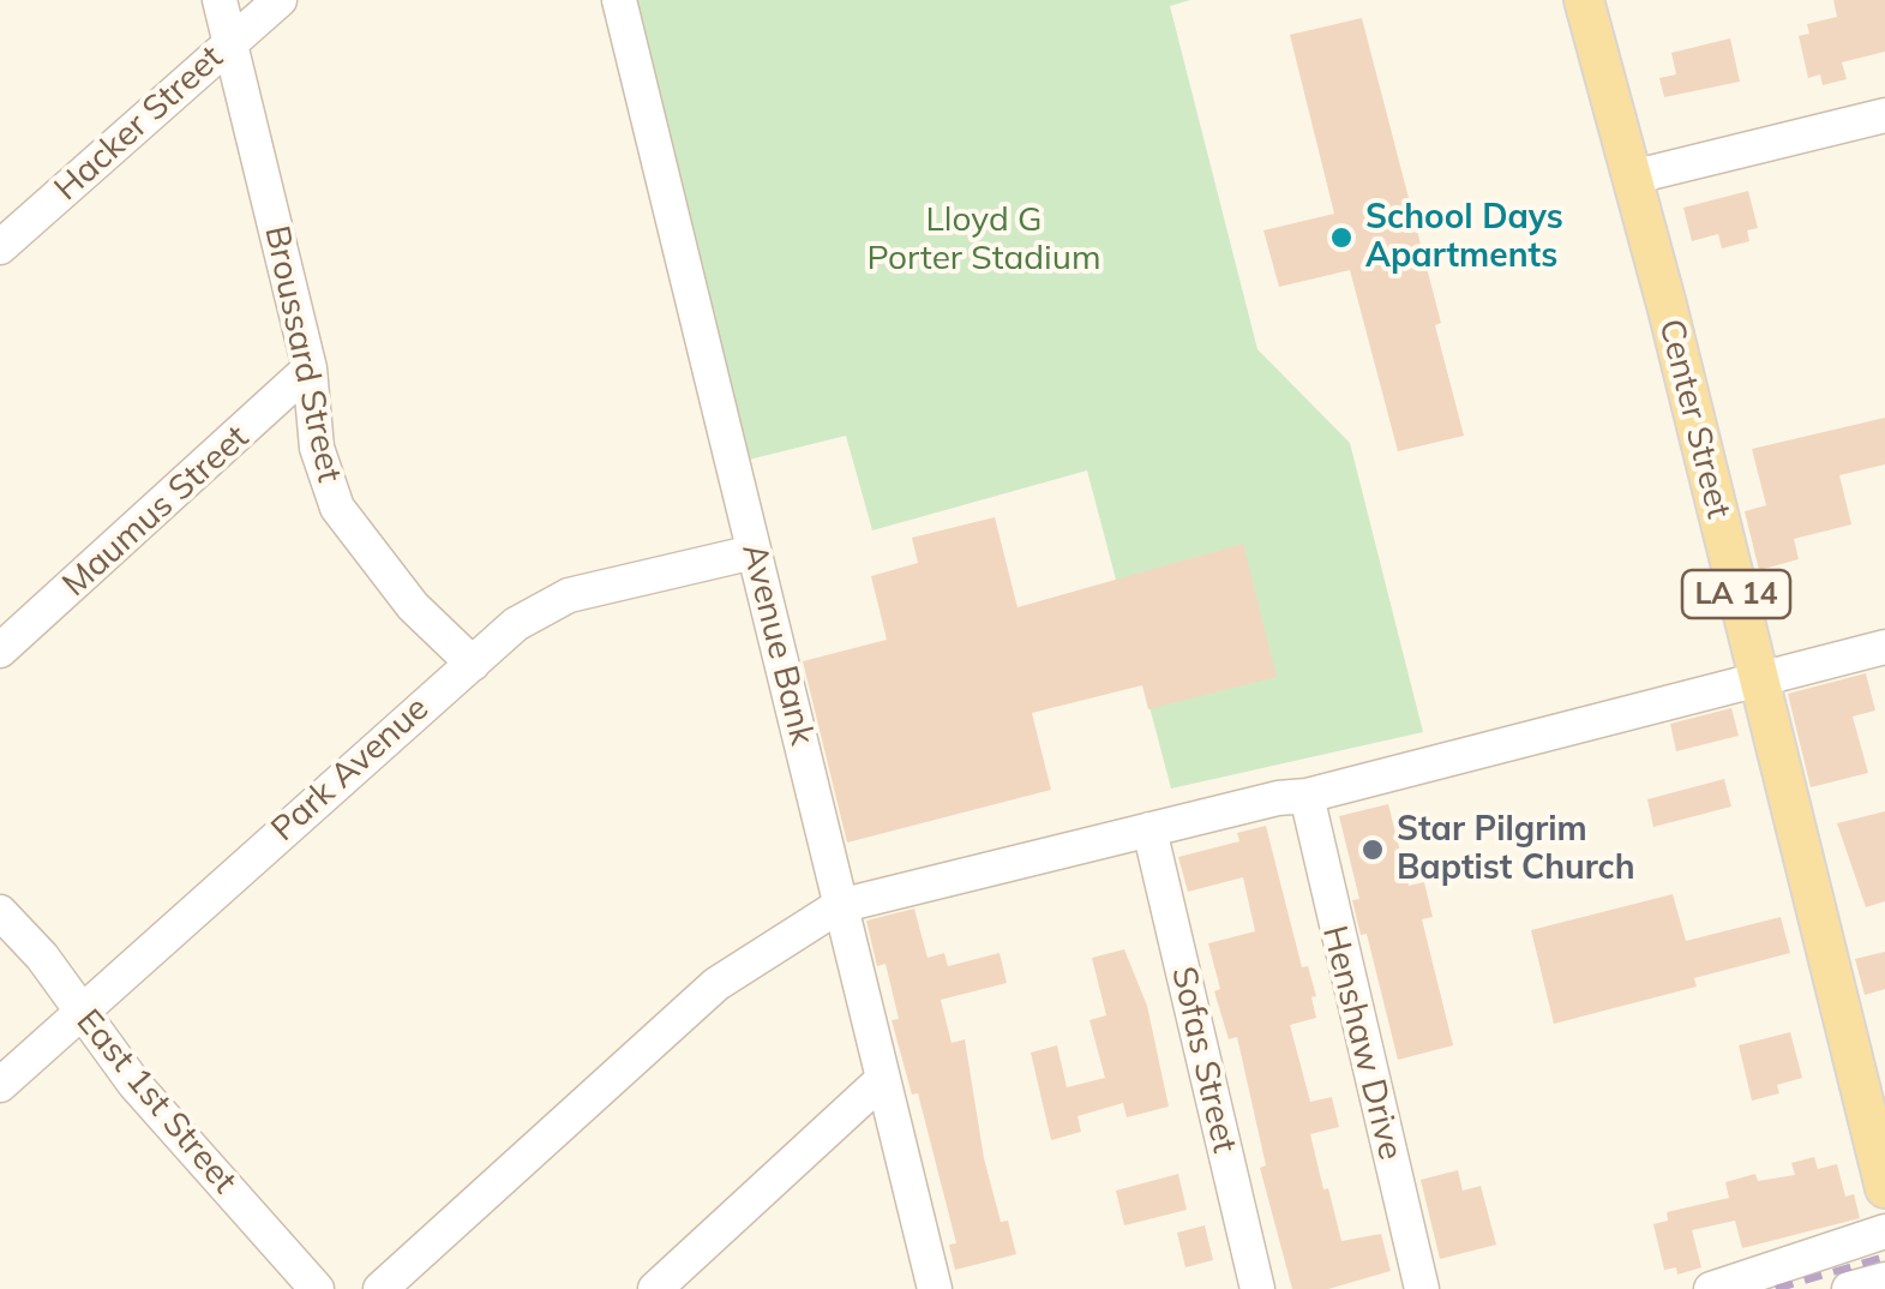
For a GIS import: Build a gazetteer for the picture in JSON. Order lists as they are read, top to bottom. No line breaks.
{"streets":{"main road":["Center Street","LA 14"],"street":["Hacker Street","Broussard Street","Maumus Street","Avenue Bank","Park Avenue","Henshaw Drive","Sofas Street","East 1st Street"]},"crossings":[["Hacker Street","Broussard Street"],["Broussard Street","Maumus Street"],["Broussard Street","Park Avenue"],["Avenue Bank","Park Avenue"],["Park Avenue","East 1st Street"]],"parks":["Lloyd G Porter Stadium"],"places":["School Days Apartments","Star Pilgrim Baptist Church"]}
